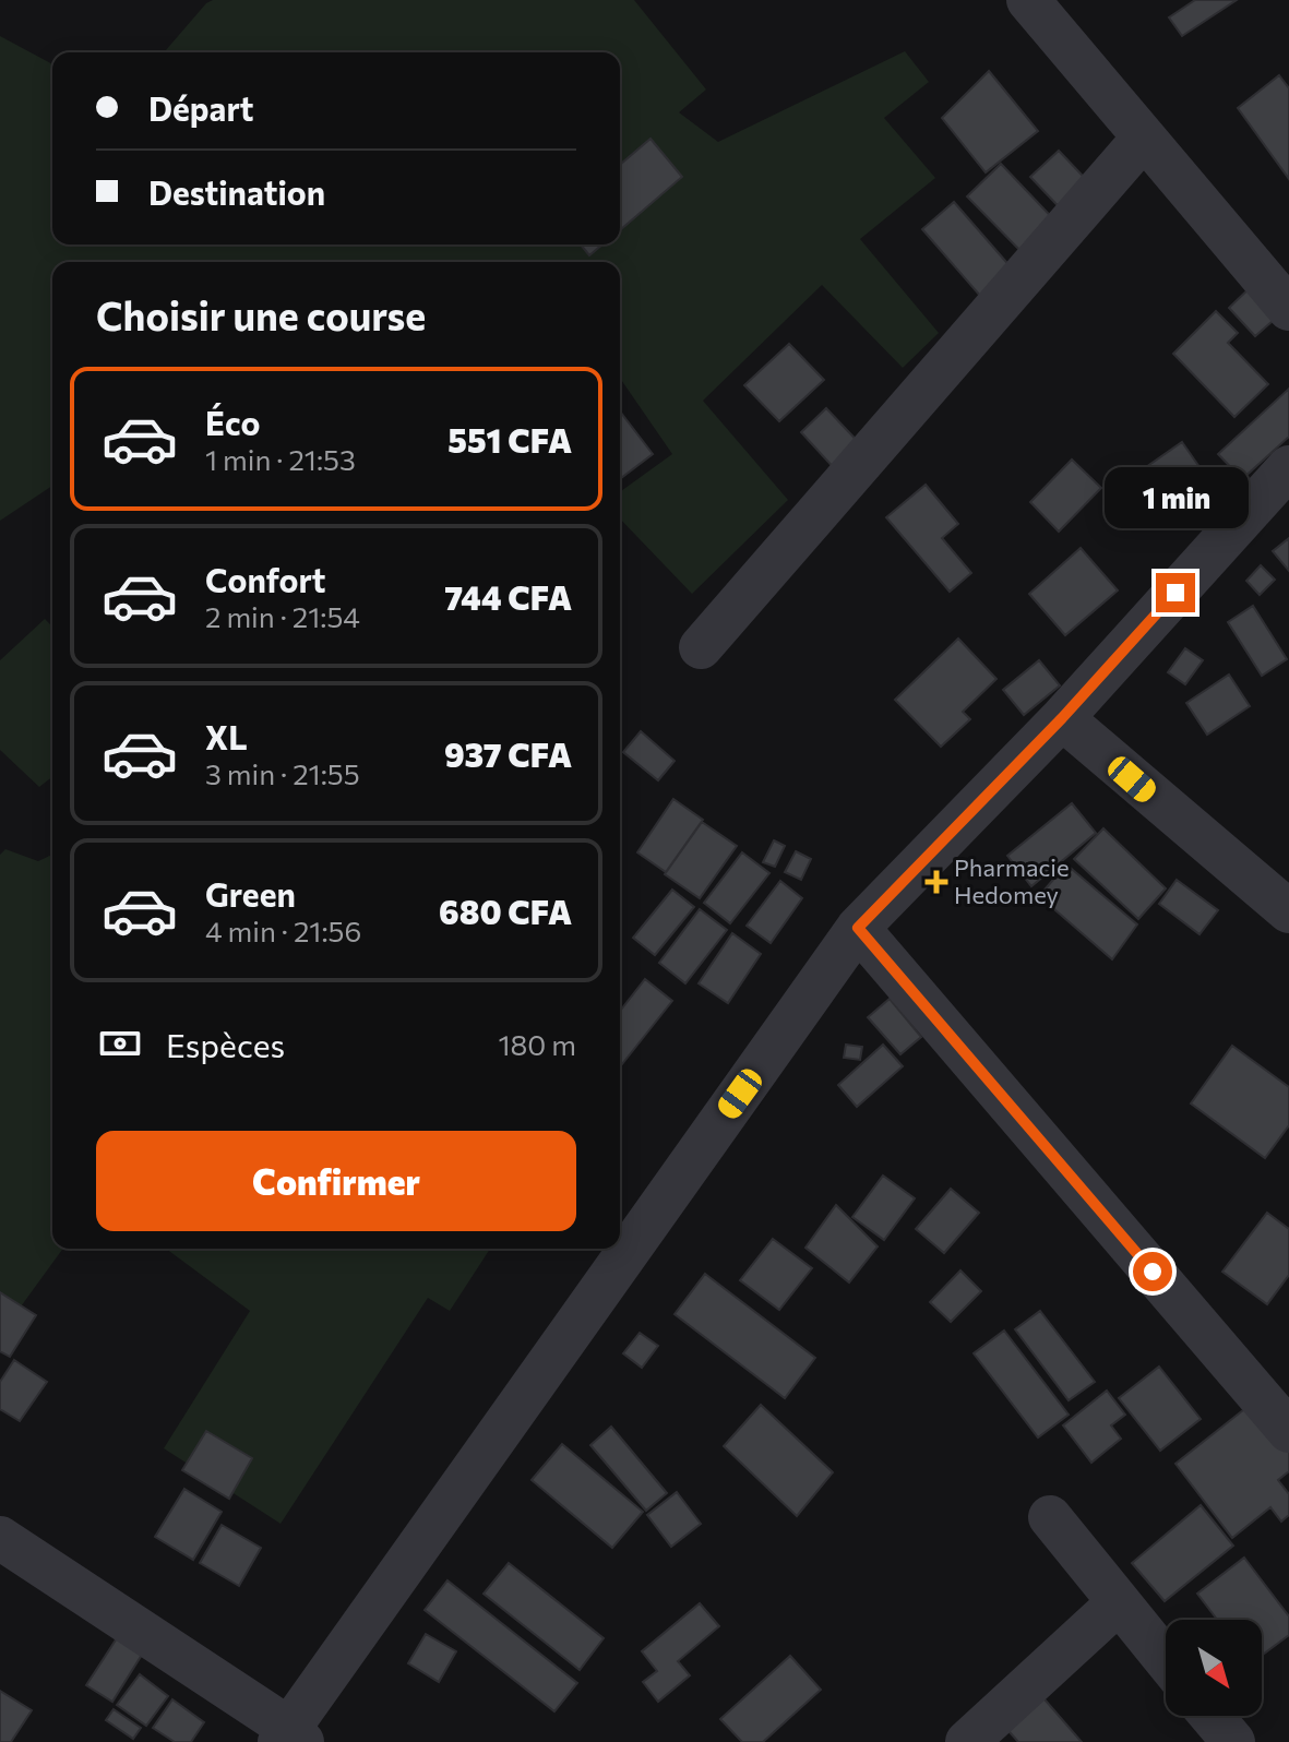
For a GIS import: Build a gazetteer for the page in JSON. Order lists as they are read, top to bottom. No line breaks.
{"places":{"health":["Pharmacie Hedomey"]},"north":"bottom right","page":{"banner":["Départ","Destination"],"heading":"Choisir une course","list":[{"name":"Éco","note":"1 min · 21:53","value":"551 CFA"},{"name":"Confort","note":"2 min · 21:54","value":"744 CFA"},{"name":"XL","note":"3 min · 21:55","value":"937 CFA"},{"name":"Green","note":"4 min · 21:56","value":"680 CFA"}],"bubble":"1 min","pay":["Espèces","180 m"],"buttons":"Confirmer"}}
